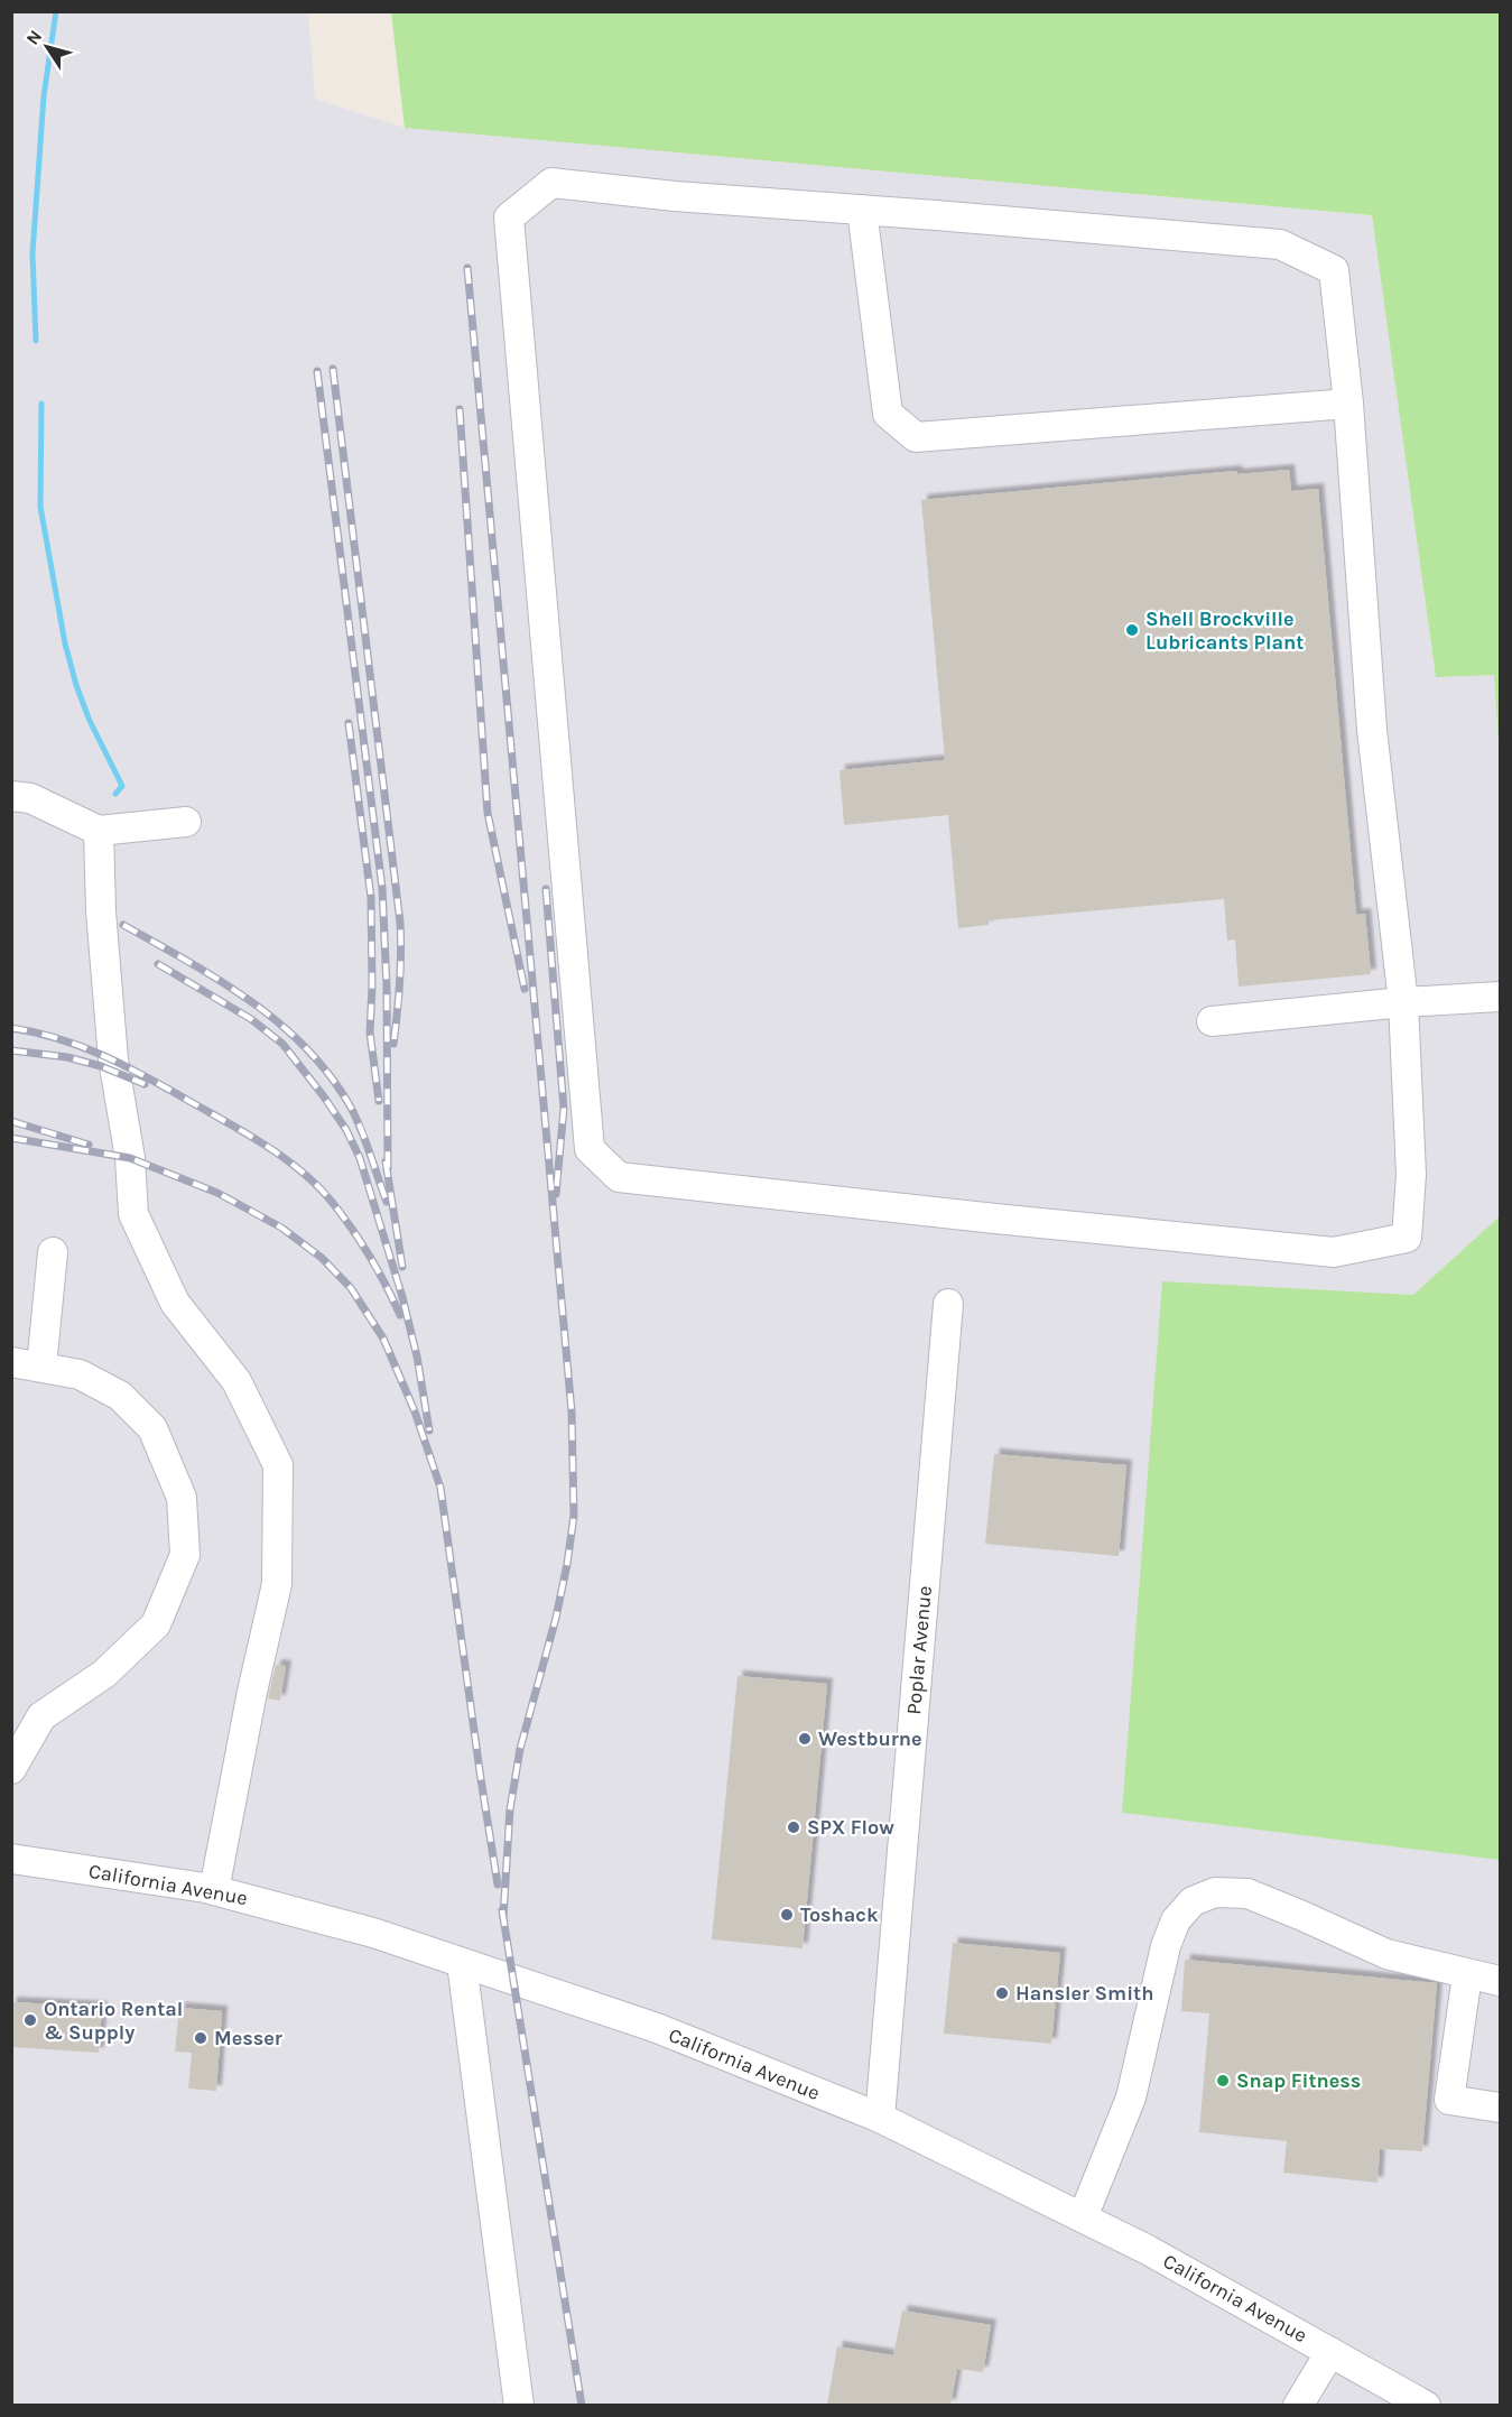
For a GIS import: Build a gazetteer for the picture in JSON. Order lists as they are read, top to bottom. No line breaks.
{"streets":{"street":["Poplar Avenue","California Avenue"]},"crossings":[["Poplar Avenue","California Avenue"]],"places":["Shell Brockville Lubricants Plant","Westburne","SPX Flow","Toshack","Hansler Smith","Ontario Rental & Supply","Messer","Snap Fitness"],"north":"top left"}
